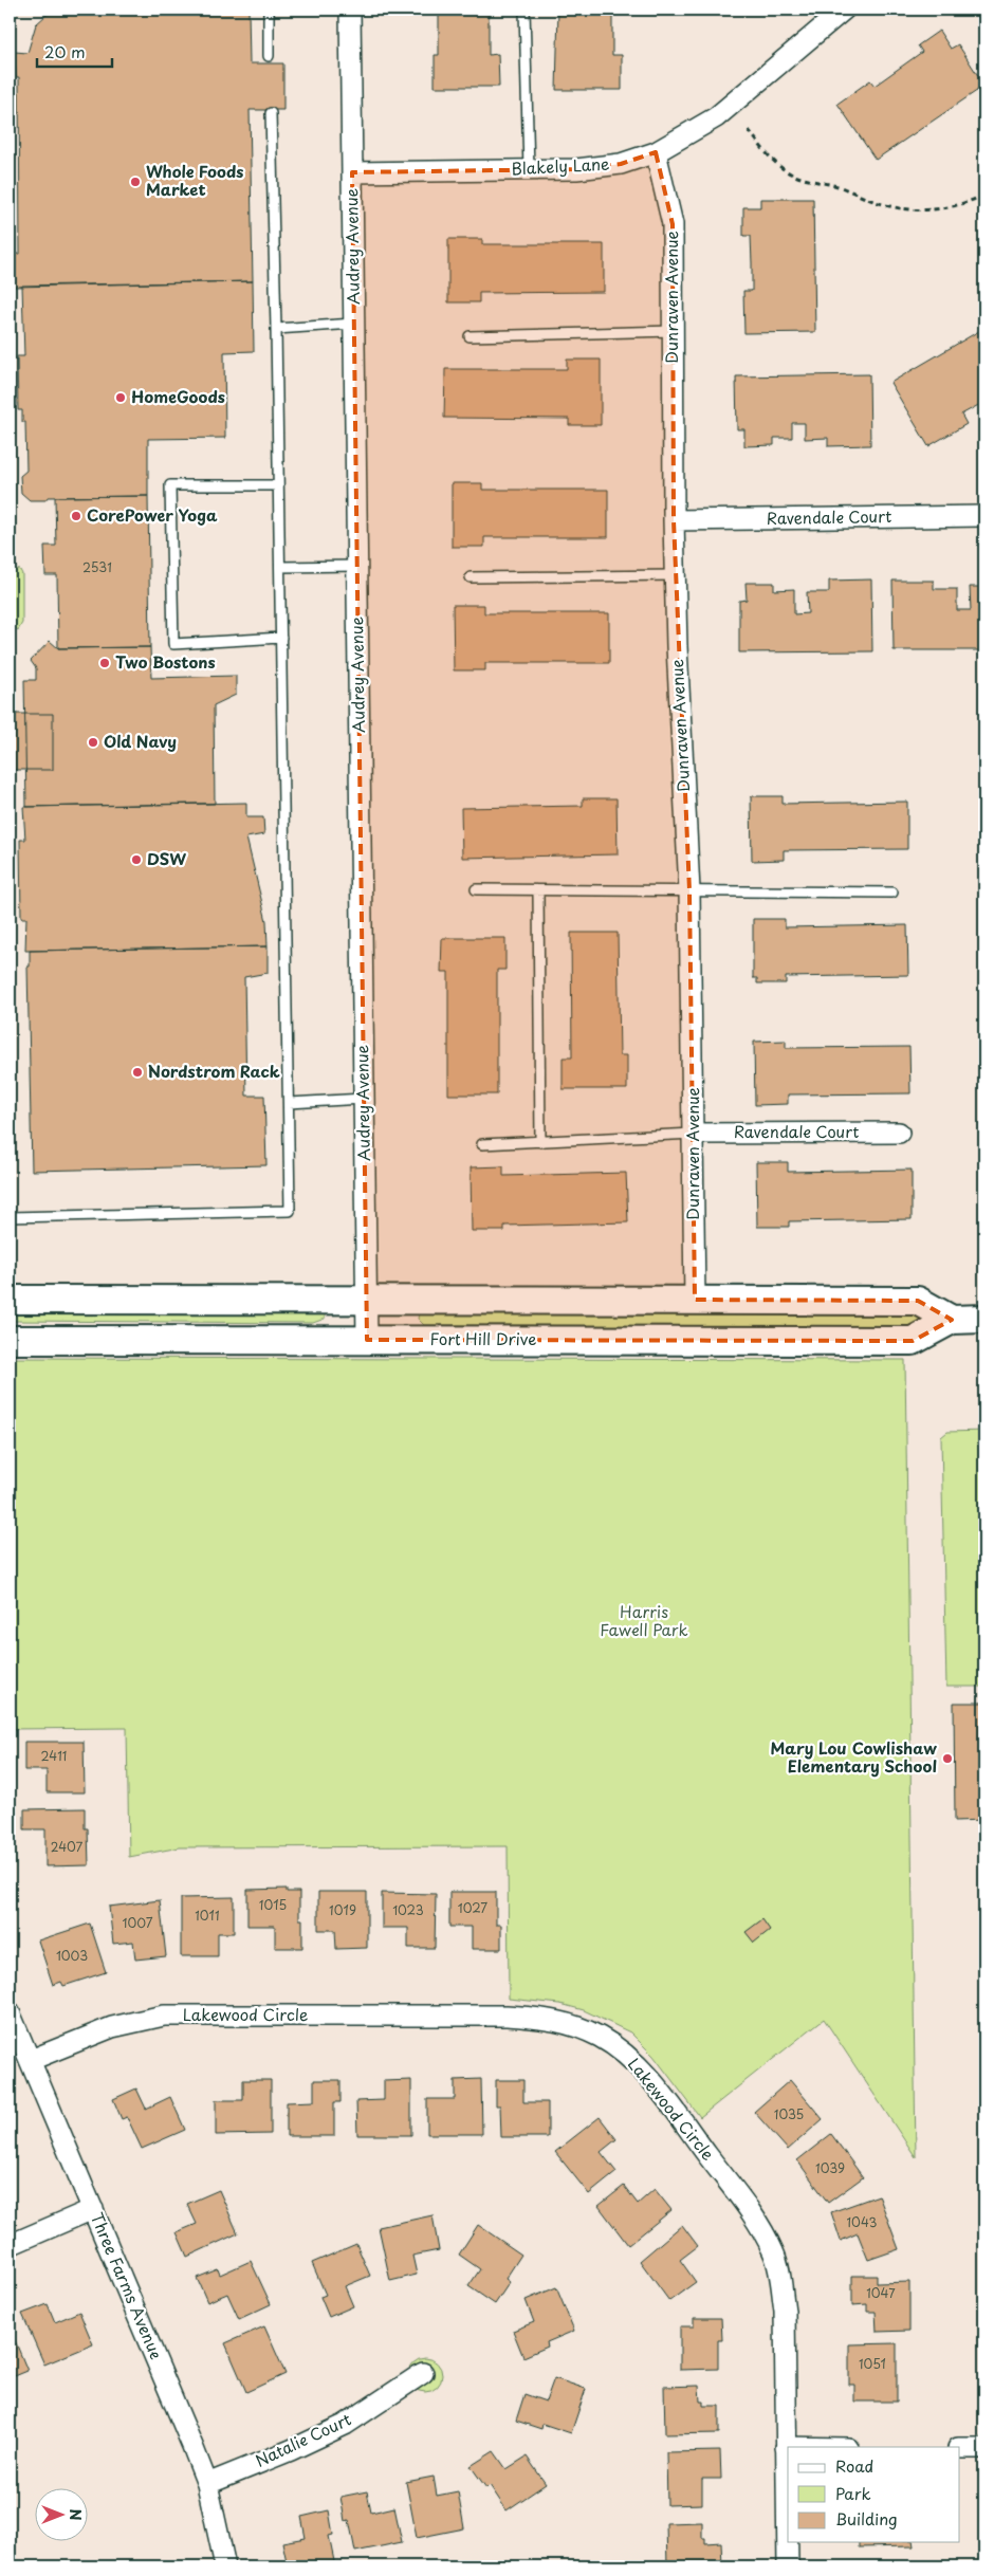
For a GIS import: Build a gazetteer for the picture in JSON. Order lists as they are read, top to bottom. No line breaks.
{"streets":{"street":["Blakely Lane","Audrey Avenue","Dunraven Avenue","Ravendale Court","Fort Hill Drive","Lakewood Circle","Three Farms Avenue","Natalie Court"]},"crossings":[["Blakely Lane","Audrey Avenue"],["Blakely Lane","Dunraven Avenue"],["Audrey Avenue","Fort Hill Drive"],["Dunraven Avenue","Ravendale Court"],["Lakewood Circle","Three Farms Avenue"],["Three Farms Avenue","Natalie Court"]],"parks":["Harris Fawell Park"],"places":["Whole Foods Market","HomeGoods","CorePower Yoga","Two Bostons","Old Navy","DSW","Nordstrom Rack","Mary Lou Cowlishaw Elementary School"],"house_numbers":["2531","2411","2407","1015","1027","1019","1023","1011","1007","1003","1035","1039","1043","1047","1051"],"legend":["Road","Park","Building"],"scale_bar":"20 m","north":"right"}
